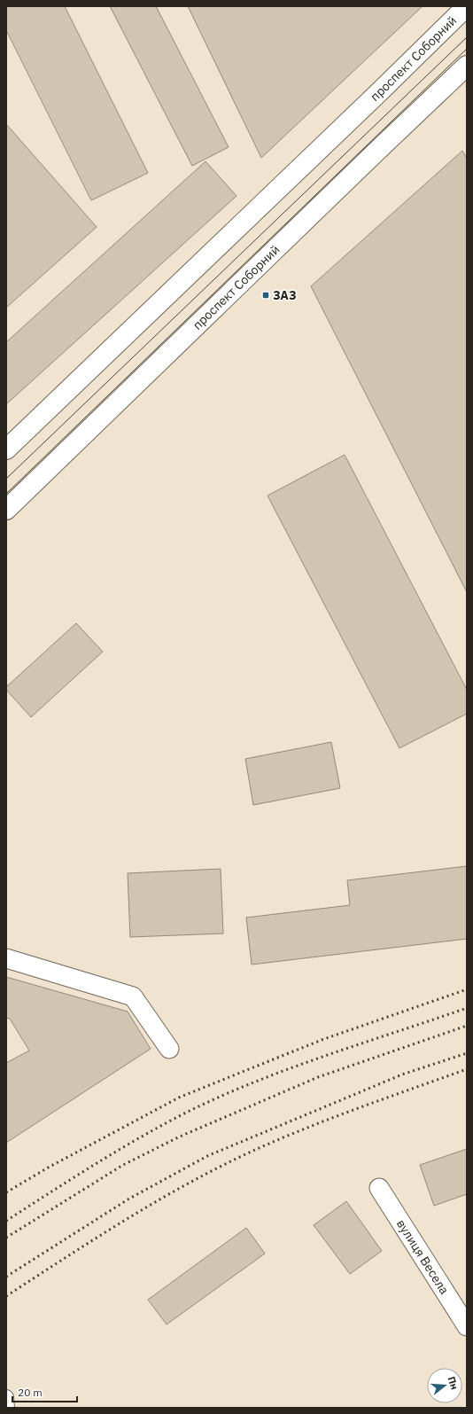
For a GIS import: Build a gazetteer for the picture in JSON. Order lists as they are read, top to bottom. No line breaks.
{"streets":{"main road":["проспект Соборний"],"street":["вулиця Весела"]},"places":{"transit":["ЗАЗ"]},"scale_bar":"20 m","north":"right"}
